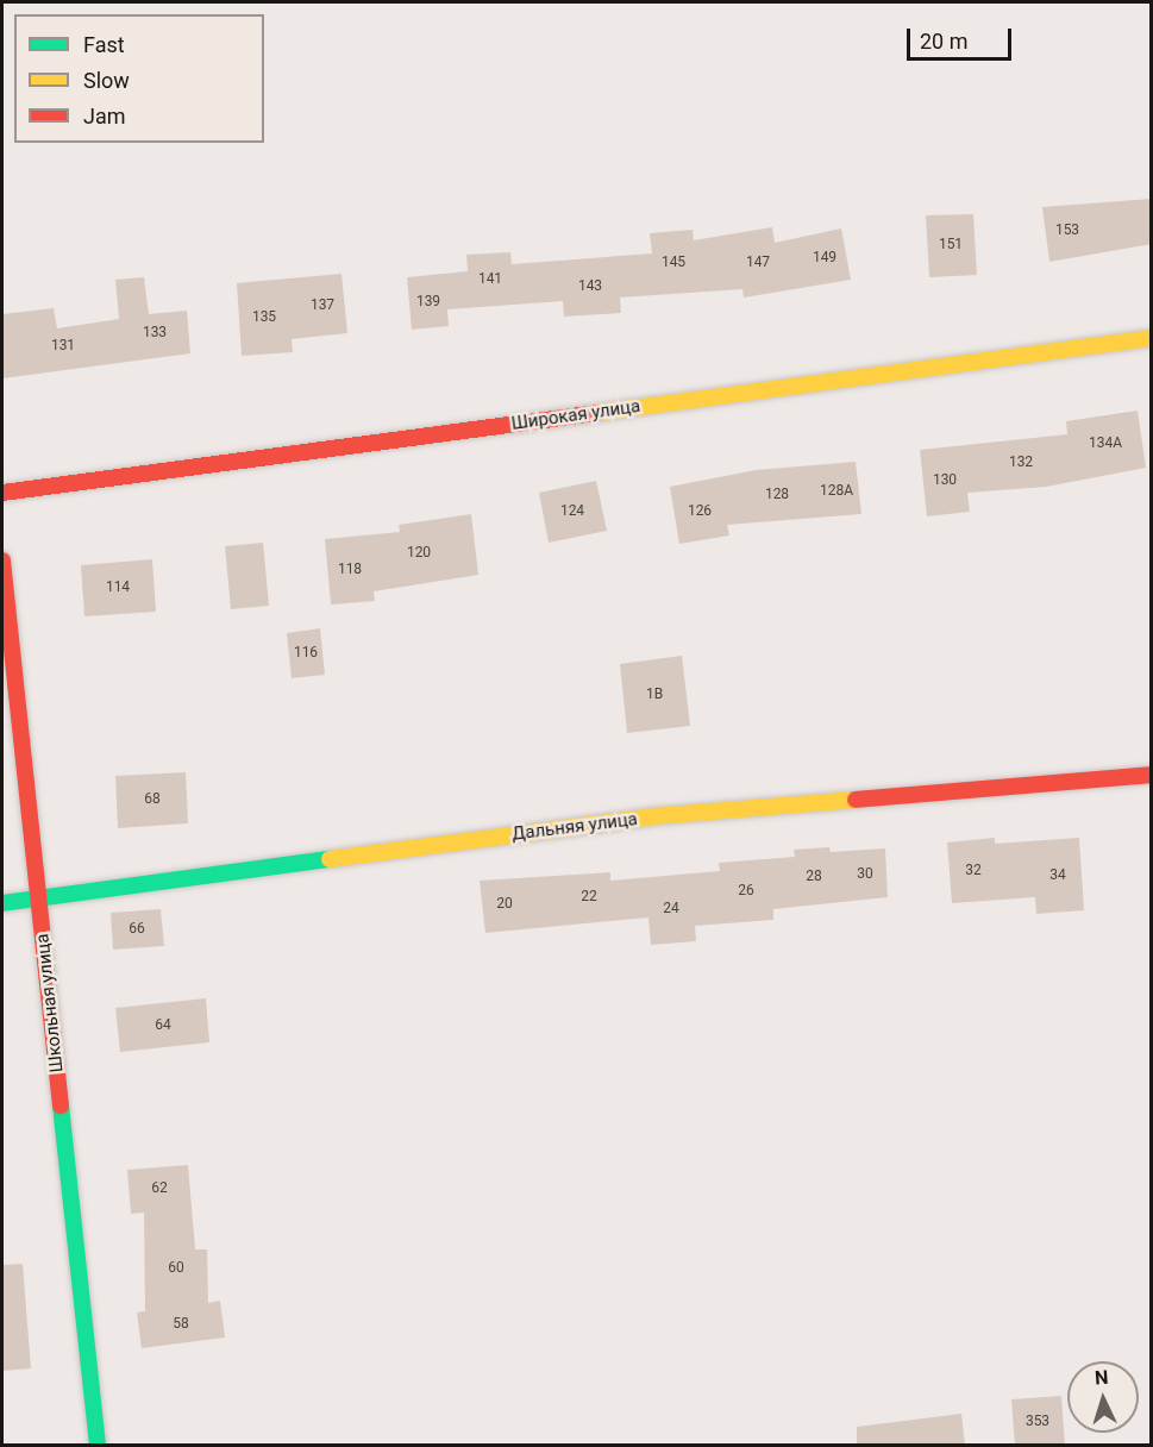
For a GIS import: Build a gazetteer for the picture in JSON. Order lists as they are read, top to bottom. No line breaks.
{"streets":{"street":["Широкая улица","Дальняя улица","Школьная улица"]},"crossings":[["Дальняя улица","Школьная улица"]],"house_numbers":["153","151","149","145","147","141","143","139","137","135","133","131","134А","132","130","128А","128","124","126","120","118","114","116","1В","68","32","30","34","28","26","22","20","24","66","64","62","60","58","353"],"legend":["Fast","Slow","Jam"],"scale_bar":"20 m","north":"top"}
